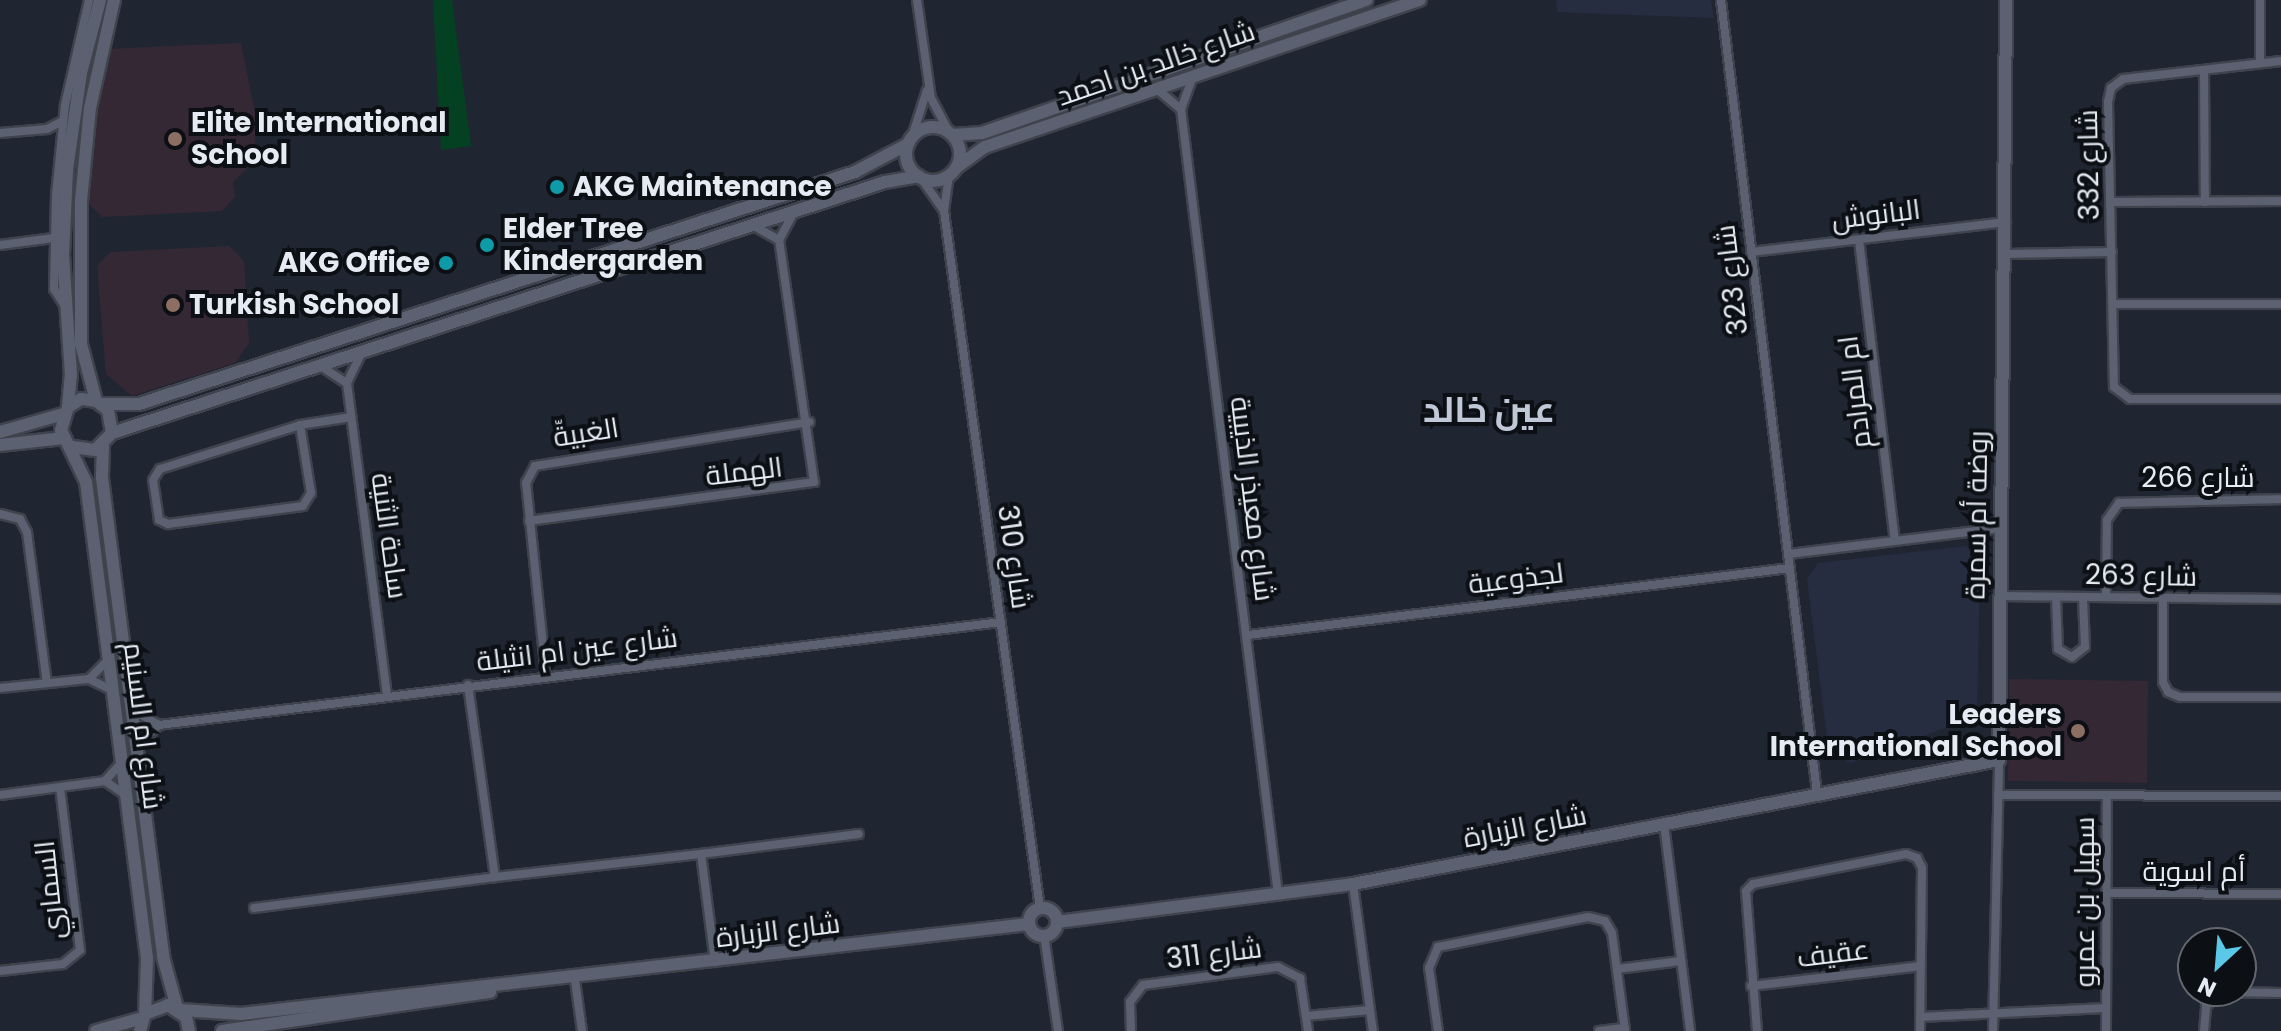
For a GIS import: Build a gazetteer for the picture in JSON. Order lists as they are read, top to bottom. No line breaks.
{"streets":{"main road":["شارع خالد بن احمد","روضة أم سمرة","شارع ام السنيم","شارع الزبارة"],"street":["شارع 332","البانوش","شارع 323","ام المرادم","الغبيةّ","الهملة","شارع 266","شارع معيذر الذيبية","ساحة الثنية","شارع 310","شارع 263","لجذوعية","شارع عين ام انثيلة","أم اسوية","السماري","سهيل بن عمرو","شارع 311","عقيف"]},"crossings":[["شارع خالد بن احمد","شارع معيذر الذيبية"],["شارع خالد بن احمد","شارع 310"],["شارع 332","روضة أم سمرة"],["البانوش","شارع 323"],["البانوش","ام المرادم"],["البانوش","روضة أم سمرة"],["شارع 323","لجذوعية"],["شارع 323","شارع الزبارة"],["الغبيةّ","الهملة"],["الغبيةّ","شارع عين ام انثيلة"],["شارع 266","شارع 263"],["شارع معيذر الذيبية","لجذوعية"],["شارع معيذر الذيبية","شارع الزبارة"],["روضة أم سمرة","شارع 263"],["روضة أم سمرة","شارع الزبارة"],["روضة أم سمرة","سهيل بن عمرو"],["ساحة الثنية","شارع عين ام انثيلة"],["شارع 310","شارع عين ام انثيلة"],["شارع 310","شارع الزبارة"],["شارع ام السنيم","شارع الزبارة"],["أم اسوية","سهيل بن عمرو"]],"districts":["عين خالد"],"places":["Elite International School","AKG Maintenance","Elder Tree Kindergarden","AKG Office","Turkish School","Leaders International School"],"north":"bottom left"}
